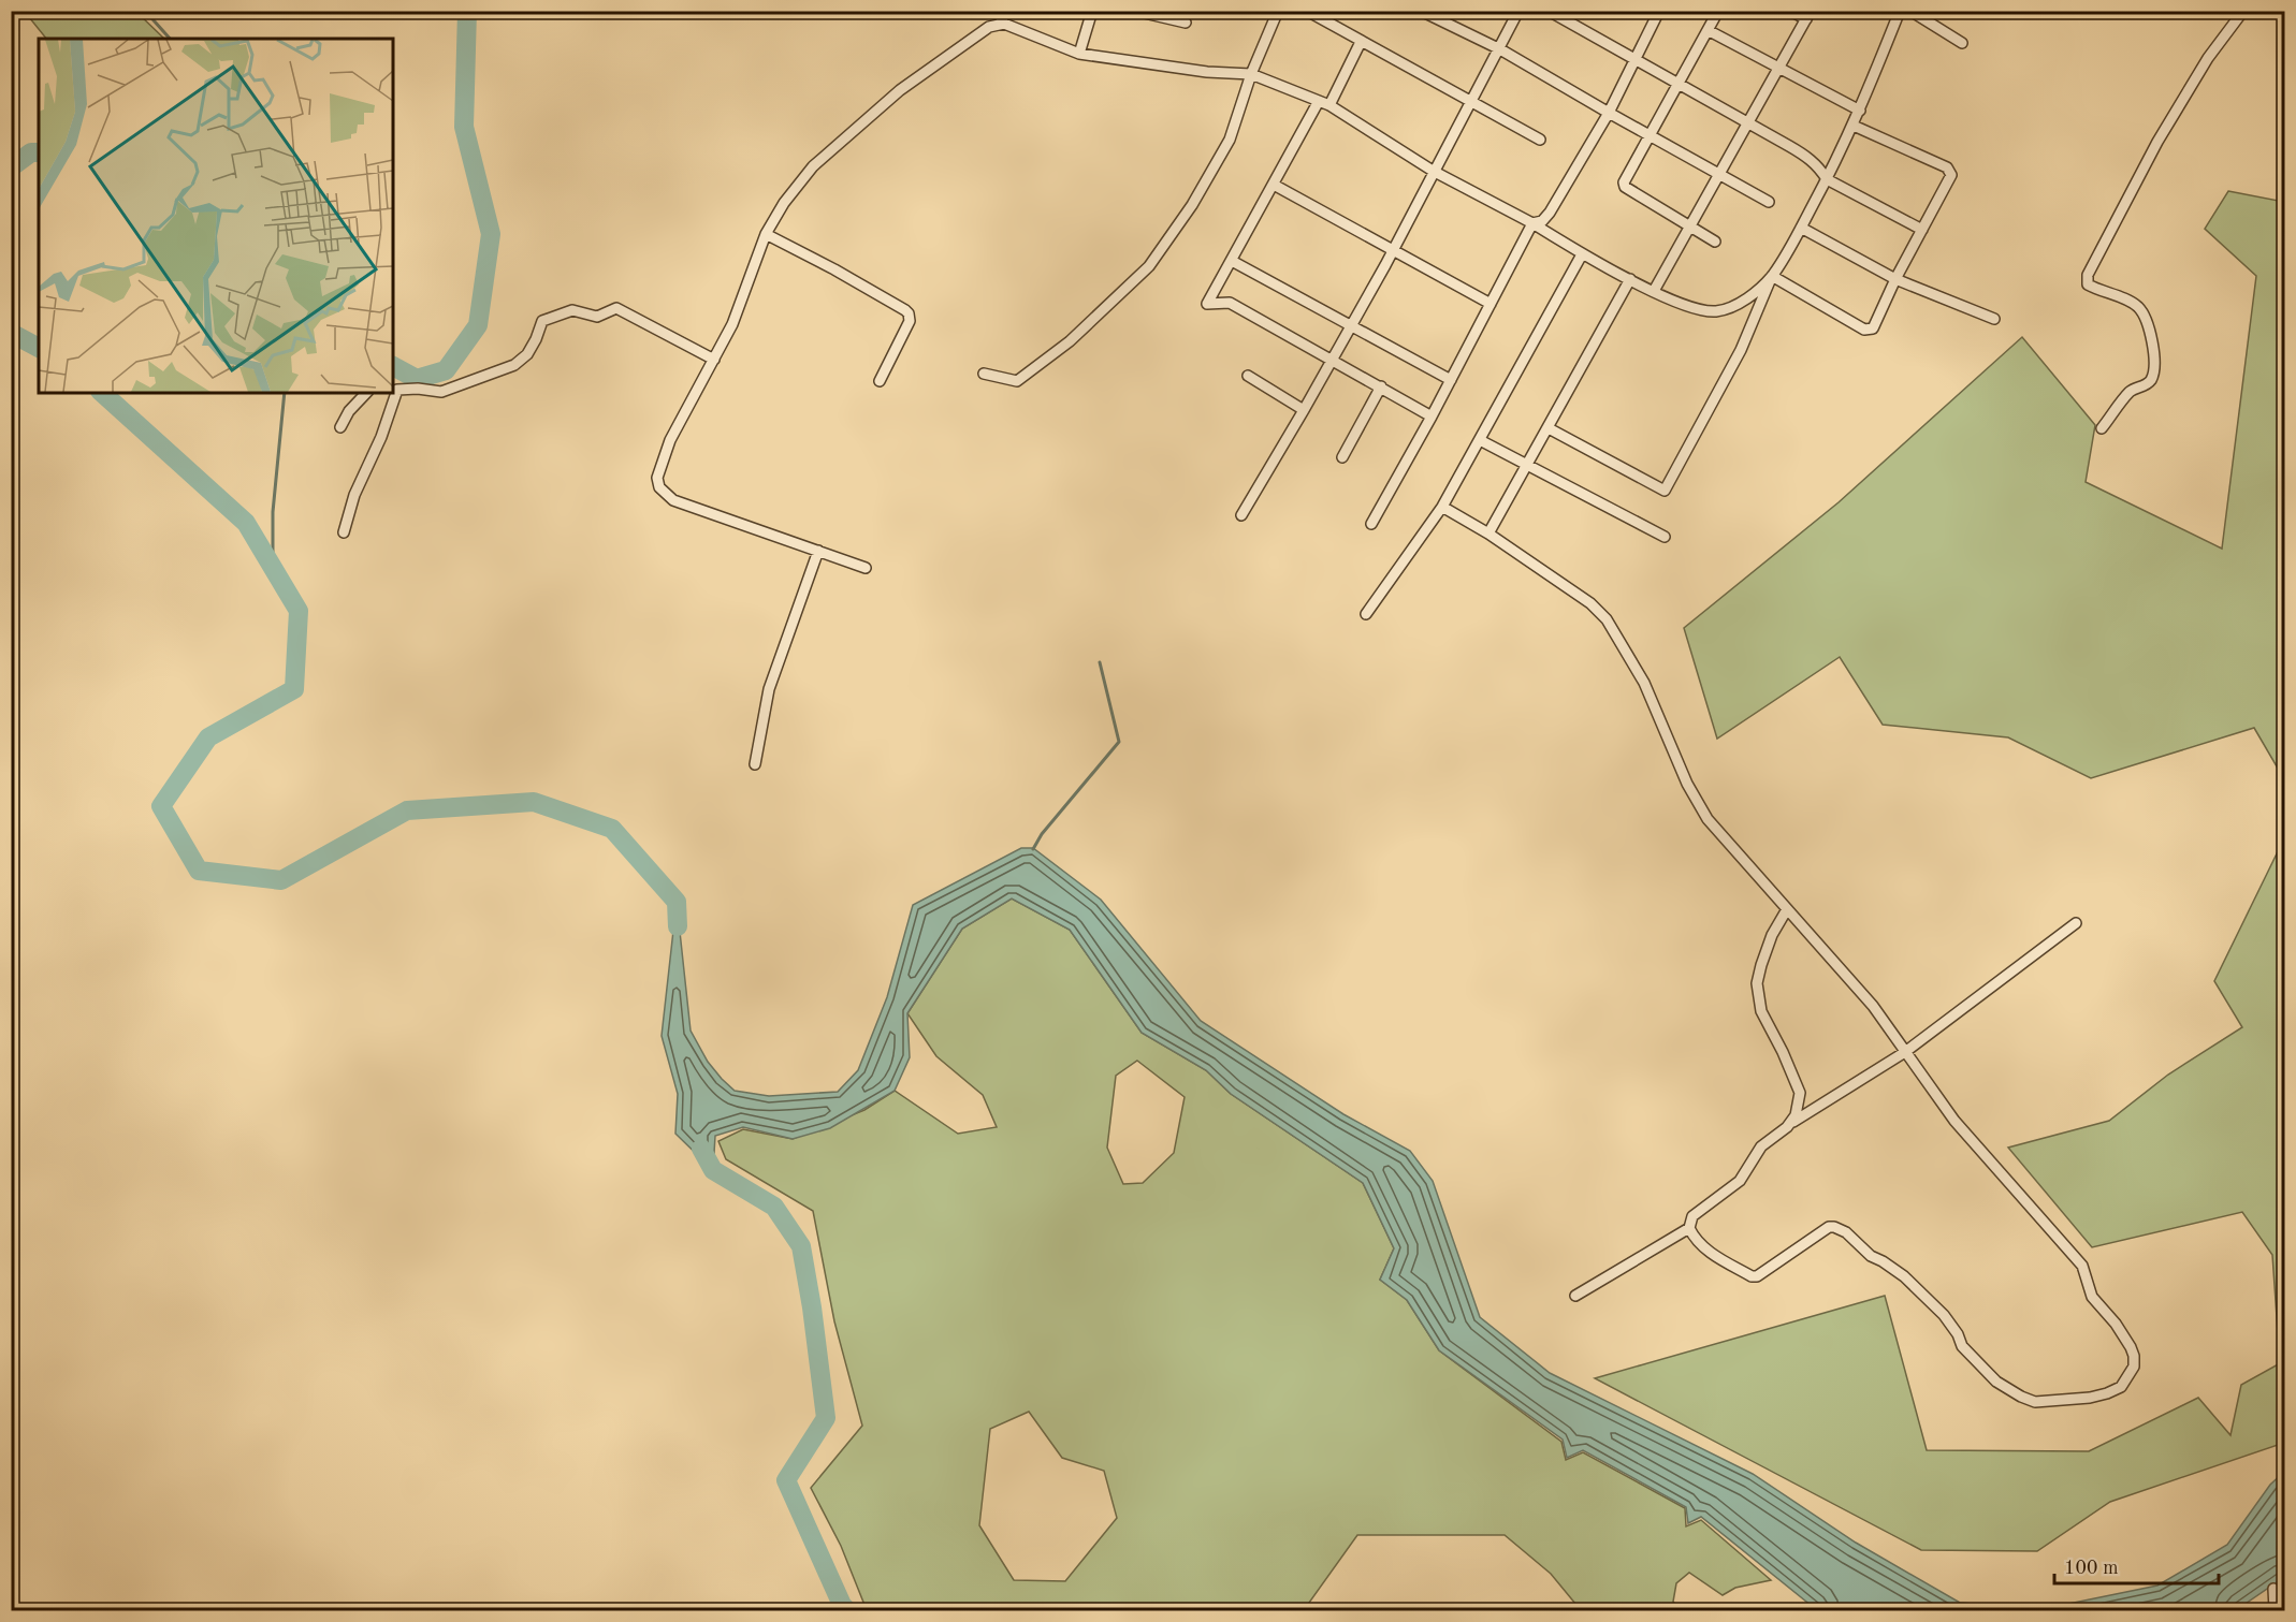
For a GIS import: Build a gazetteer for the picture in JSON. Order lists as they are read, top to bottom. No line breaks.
{"scale_bar":"100 m"}
